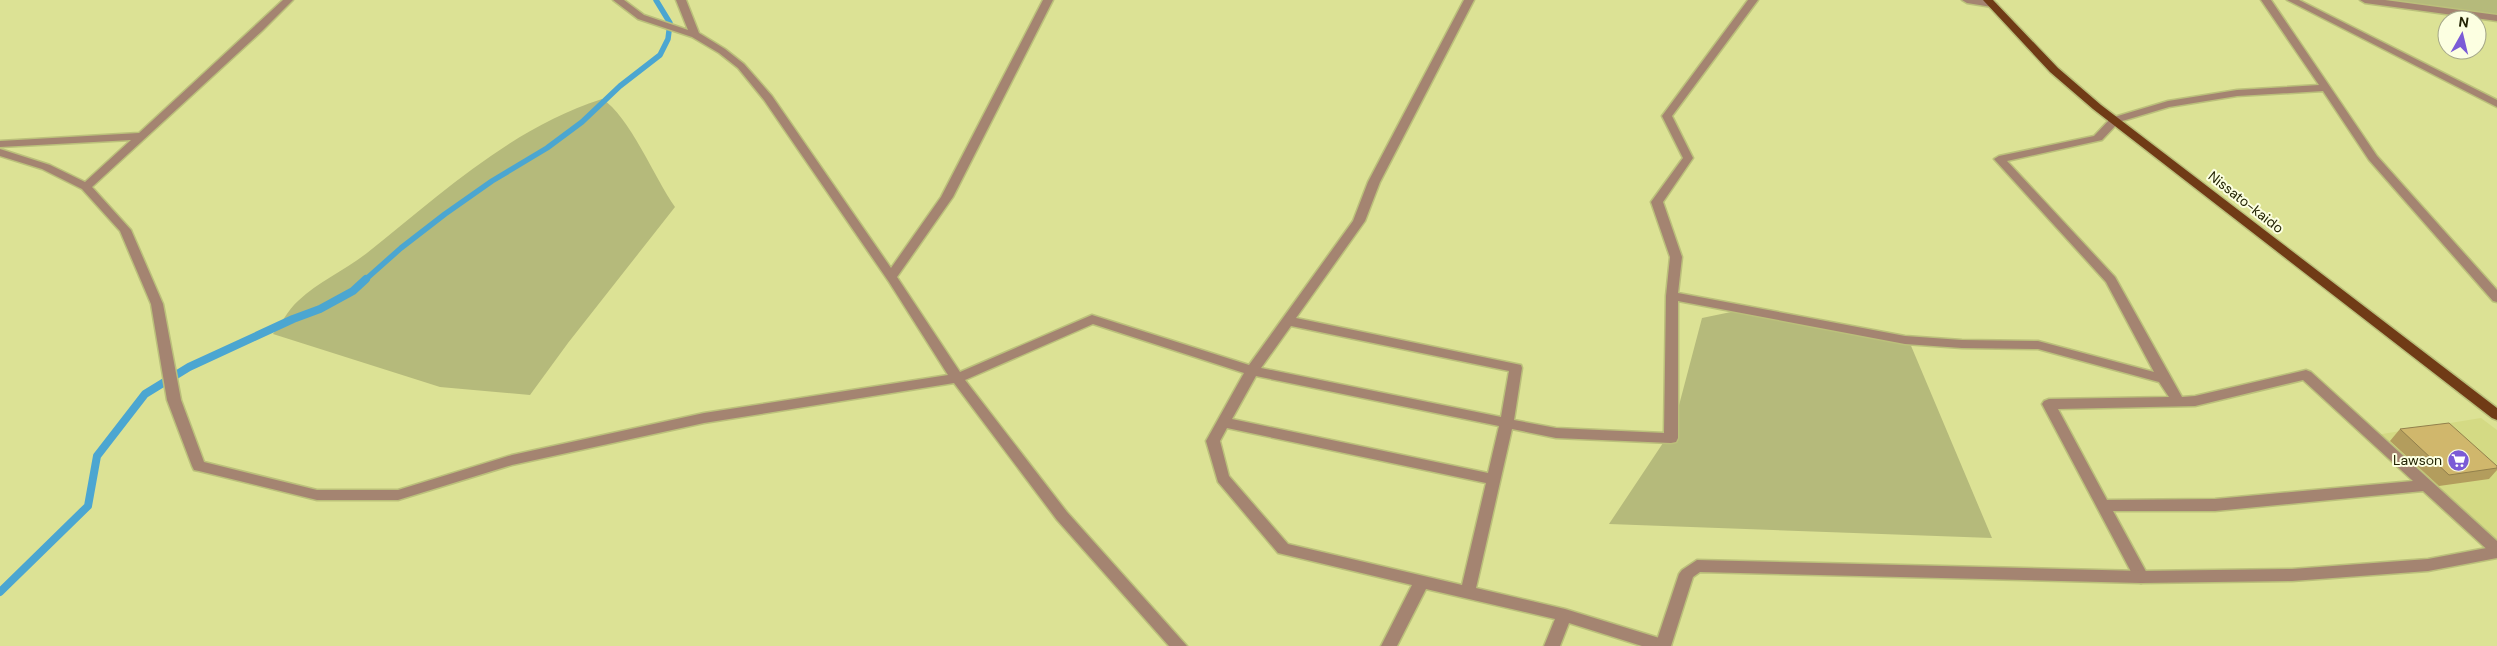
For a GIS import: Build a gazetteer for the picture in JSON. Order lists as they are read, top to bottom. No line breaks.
{"streets":{"main road":["Nissato-kaido"]},"places":{"supermarket":["Lawson"]},"north":"top"}
